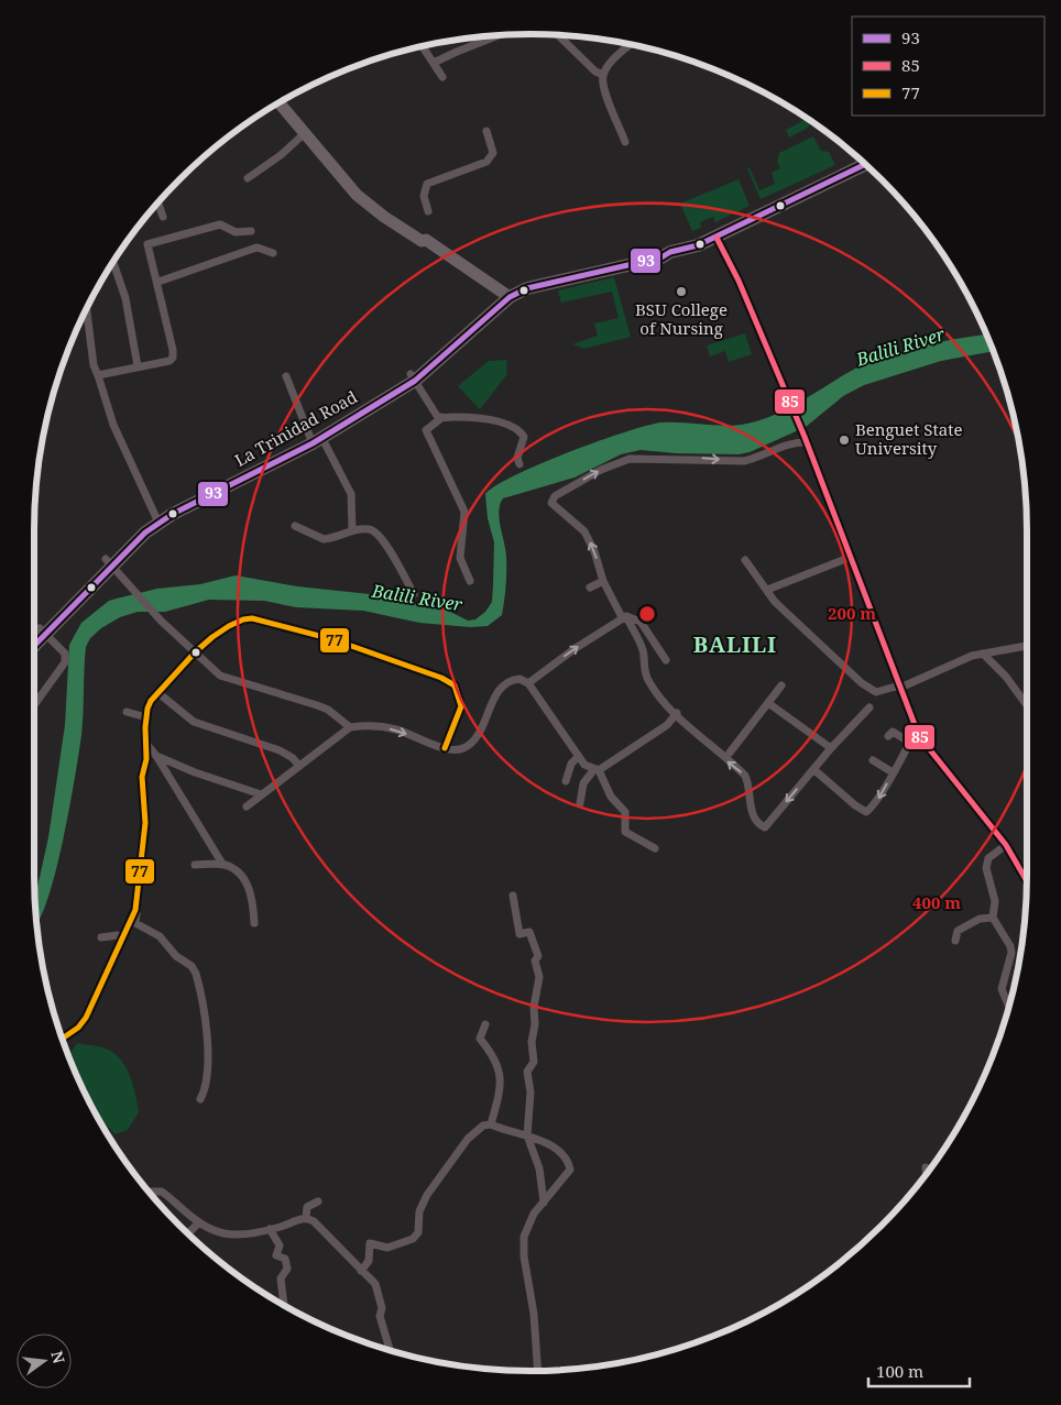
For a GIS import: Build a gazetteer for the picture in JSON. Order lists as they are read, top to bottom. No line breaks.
{"streets":{"highway":["La Trinidad Road"]},"districts":["BALILI"],"water":["Balili River"],"places":["BSU College of Nursing","Benguet State University"],"lines":["transit line 93","transit line 85","transit line 77"],"legend":["93","85","77"],"scale_bar":"100 m","north":"right","rings":["200 m","400 m"]}
